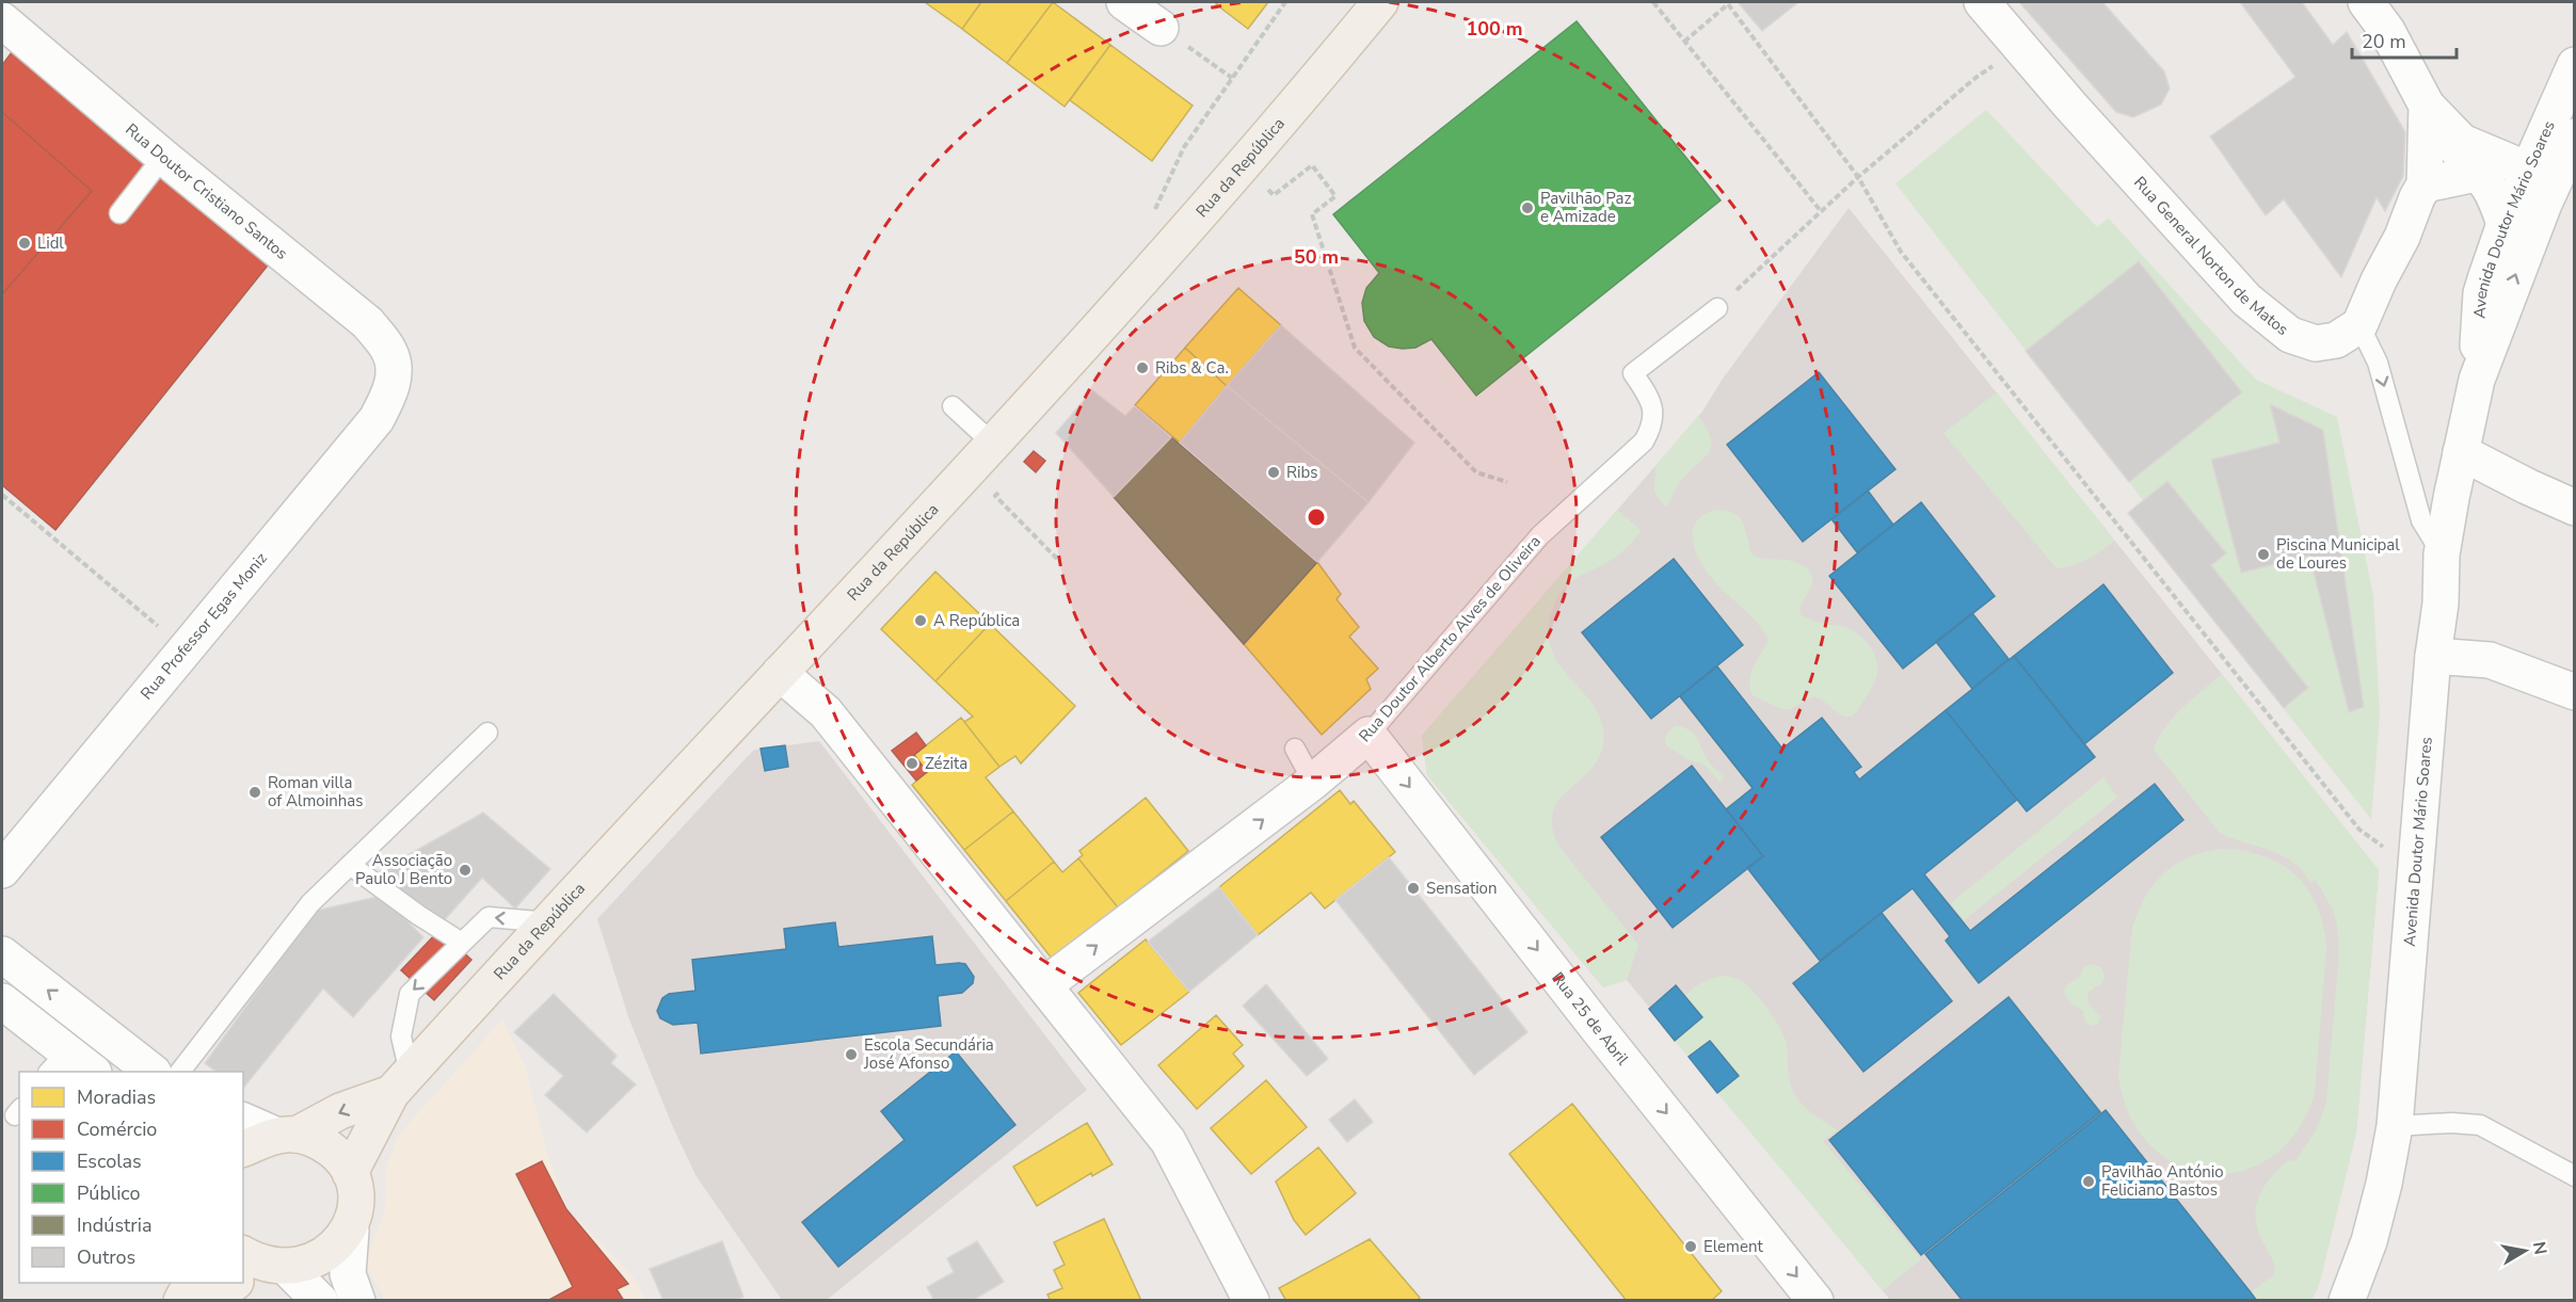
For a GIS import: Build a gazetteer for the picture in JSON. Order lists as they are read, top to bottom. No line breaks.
{"streets":{"main road":["Rua da República"],"street":["Rua Doutor Cristiano Santos","Avenida Doutor Mário Soares","Rua General Norton de Matos","Rua Professor Egas Moniz","Rua Doutor Alberto Alves de Oliveira","Rua 25 de Abril"]},"crossings":[["Rua Doutor Cristiano Santos","Rua Professor Egas Moniz"],["Rua Doutor Alberto Alves de Oliveira","Rua 25 de Abril"]],"one_way":["Rua 25 de Abril"],"places":["Pavilhão Paz e Amizade","Lidl","Ribs & Ca.","Ribs","Piscina Municipal de Loures","A República","Zézita","Roman villa of Almoinhas","Associação Paulo J Bento","Sensation","Escola Secundária José Afonso","Pavilhão António Feliciano Bastos","Element"],"legend":["Moradias","Comércio","Escolas","Público","Indústria","Outros"],"scale_bar":"20 m","north":"right","rings":["100 m","50 m"]}
